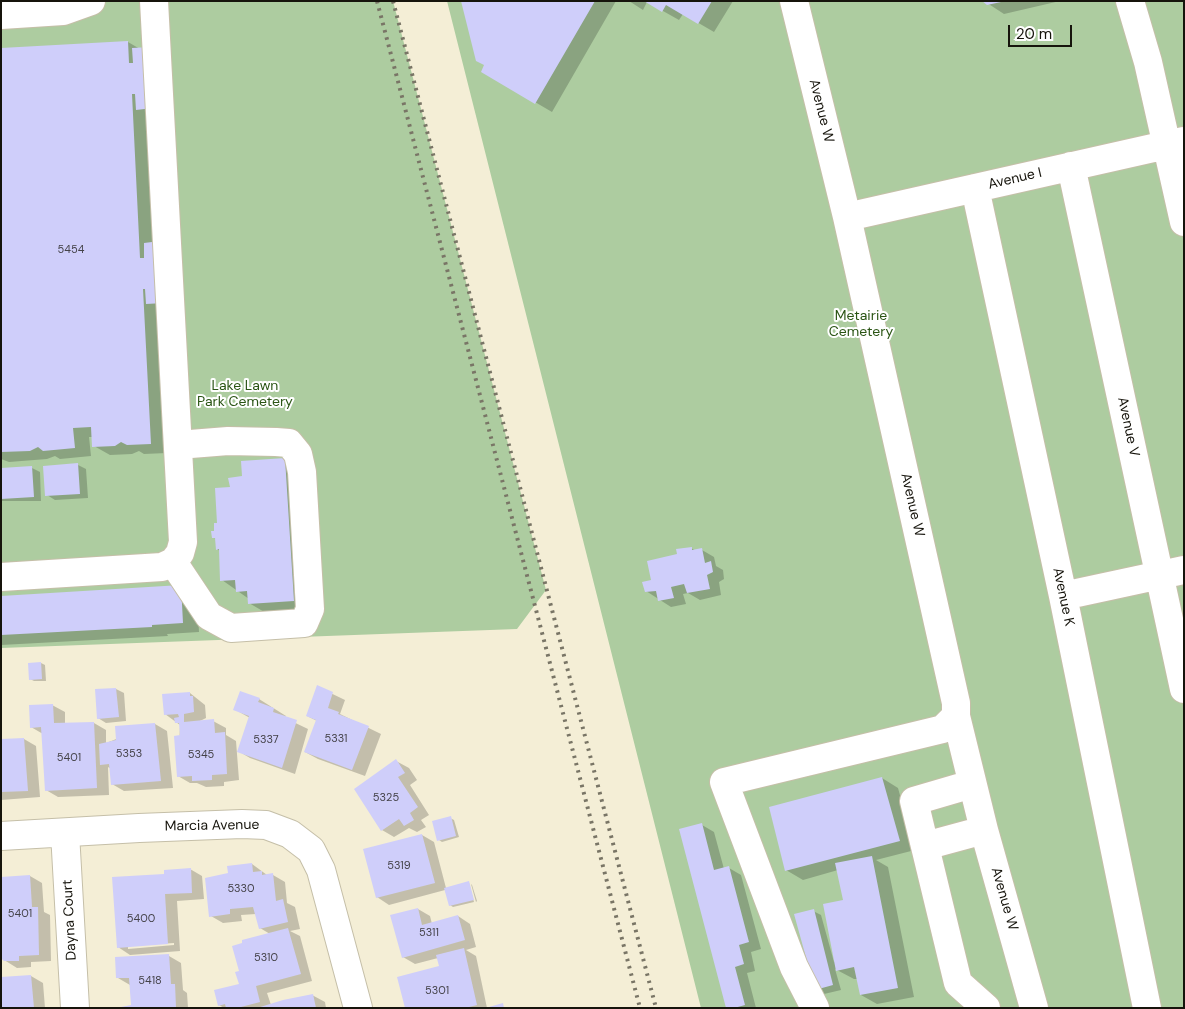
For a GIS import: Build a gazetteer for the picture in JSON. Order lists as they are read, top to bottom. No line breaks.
{"streets":{"street":["Avenue W","Avenue I","Avenue V","Avenue K","Marcia Avenue","Dayna Court"]},"crossings":[["Avenue W","Avenue I"],["Avenue I","Avenue V"],["Avenue I","Avenue K"],["Marcia Avenue","Dayna Court"]],"parks":["Metairie Cemetery","Lake Lawn Park Cemetery"],"house_numbers":["5454","5331","5337","5353","5345","5401","5325","5319","5330","5401","5400","5311","5310","5418","5301"],"scale_bar":"20 m"}
